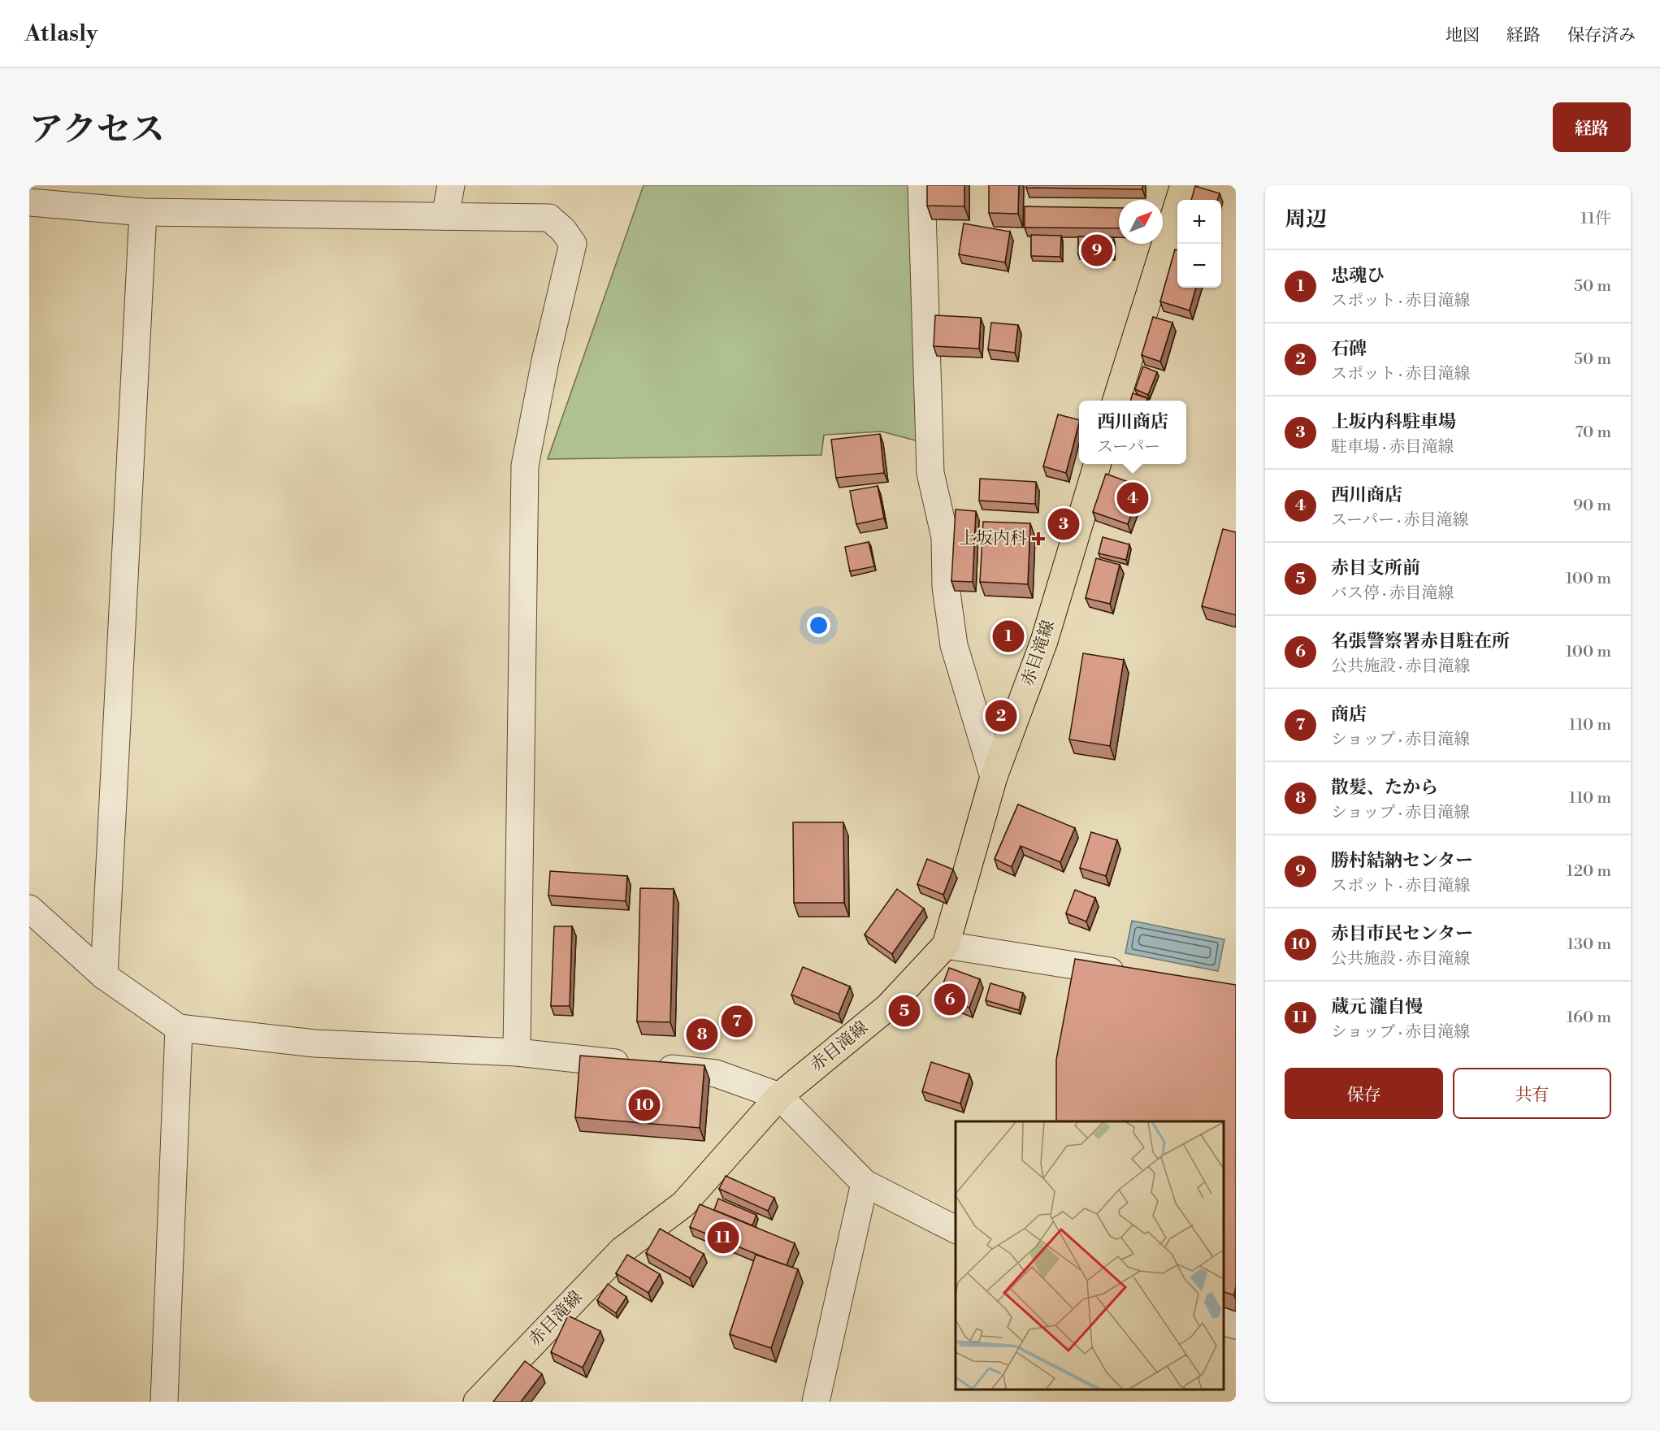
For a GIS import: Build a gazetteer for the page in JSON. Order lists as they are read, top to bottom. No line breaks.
{"streets":{"main road":["赤目滝線"]},"places":{"health":["上坂内科"]},"north":"top right","page":{"header":"Atlasly","nav":["地図","経路","保存済み"],"title":"アクセス","buttons":["経路",["保存","共有"]],"heading":["周辺","11件"],"map_buttons":["+","−"],"pins":["9","4","3","1","2","6","5","7","8","10","11"],"list":[{"mark":"1","name":"忠魂ひ","note":"スポット · 赤目滝線","value":"50 m"},{"mark":"2","name":"石碑","note":"スポット · 赤目滝線","value":"50 m"},{"mark":"3","name":"上坂内科駐車場","note":"駐車場 · 赤目滝線","value":"70 m"},{"mark":"4","name":"西川商店","note":"スーパー · 赤目滝線","value":"90 m"},{"mark":"5","name":"赤目支所前","note":"バス停 · 赤目滝線","value":"100 m"},{"mark":"6","name":"名張警察署赤目駐在所","note":"公共施設 · 赤目滝線","value":"100 m"},{"mark":"7","name":"商店","note":"ショップ · 赤目滝線","value":"110 m"},{"mark":"8","name":"散髪、たから","note":"ショップ · 赤目滝線","value":"110 m"},{"mark":"9","name":"勝村結納センター","note":"スポット · 赤目滝線","value":"120 m"},{"mark":"10","name":"赤目市民センター","note":"公共施設 · 赤目滝線","value":"130 m"},{"mark":"11","name":"蔵元 瀧自慢","note":"ショップ · 赤目滝線","value":"160 m"}],"popup":["西川商店","スーパー"]}}
